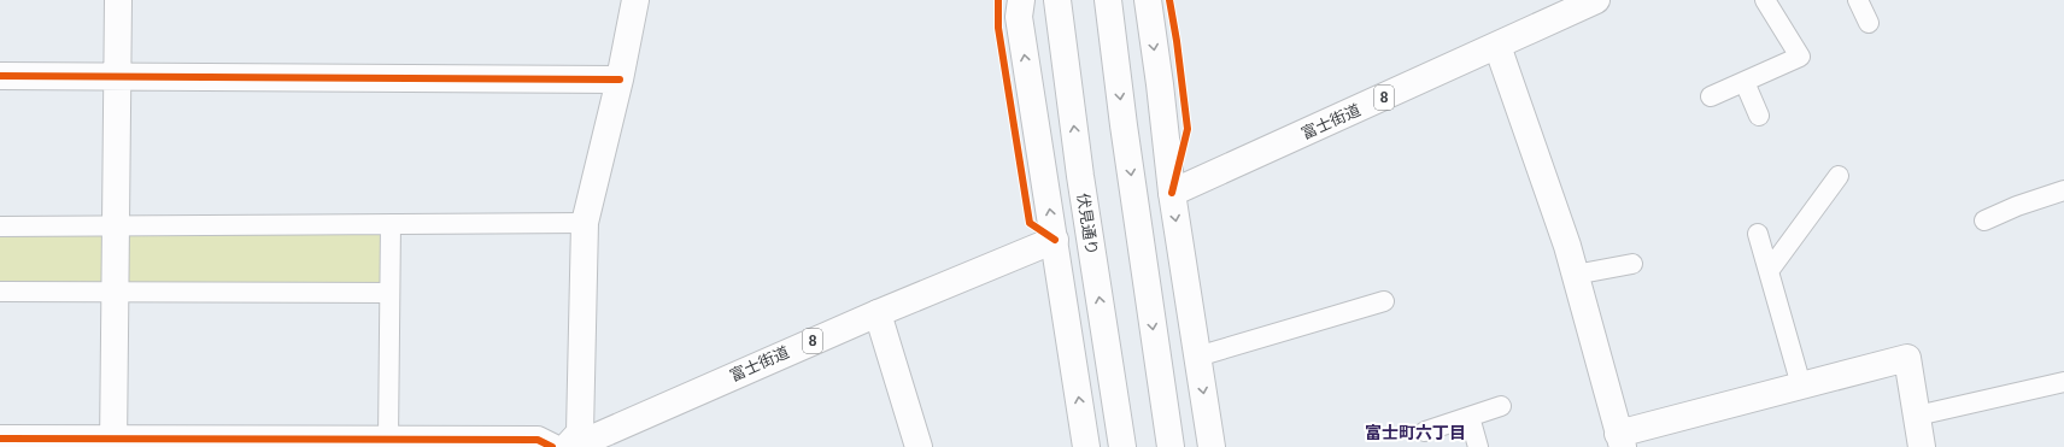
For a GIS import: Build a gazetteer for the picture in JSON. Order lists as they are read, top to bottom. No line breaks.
{"streets":{"street":["8","富士街道","伏見通り"]},"districts":["富士町六丁目"]}
